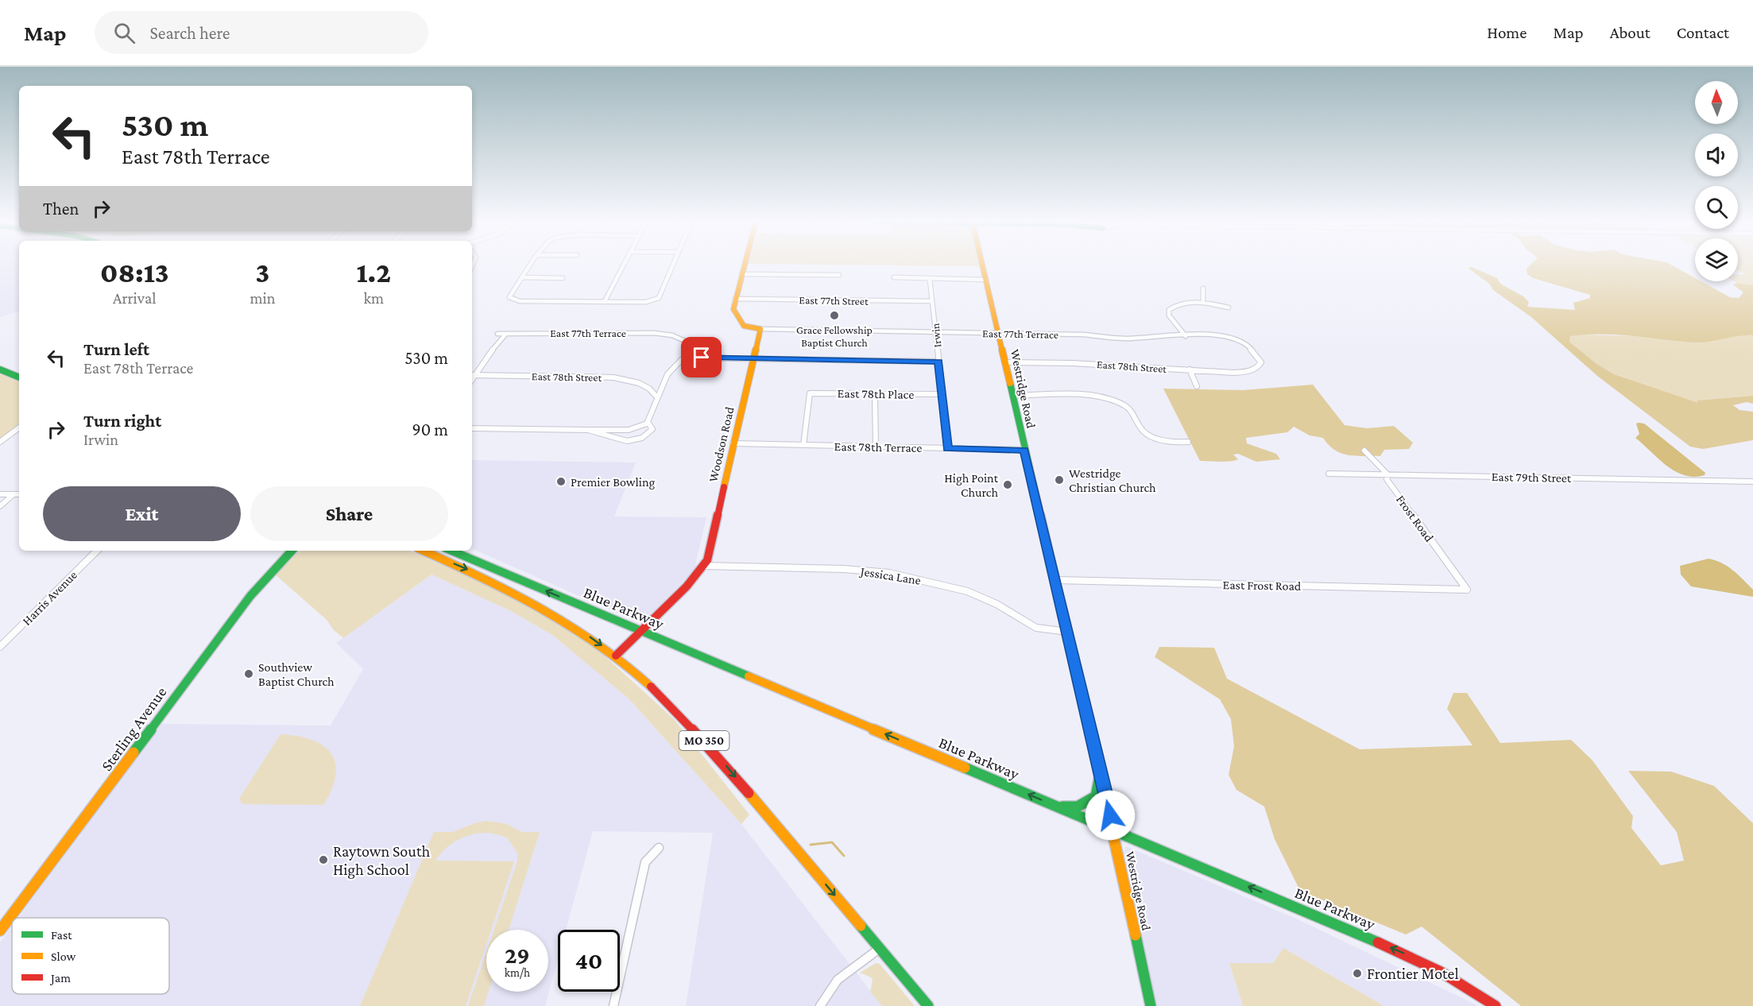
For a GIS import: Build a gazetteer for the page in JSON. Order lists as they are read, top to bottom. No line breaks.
{"streets":{"main road":["Westridge Road","Woodson Road","Blue Parkway","Sterling Avenue","MO 350"],"street":["East 77th Street","East 77th Terrace","Irwin","East 78th Street","East 78th Place","East 78th Terrace","East 79th Street","Frost Road","Jessica Lane","East Frost Road","Harris Avenue"]},"crossings":[["East 77th Street","Irwin"],["East 77th Terrace","Irwin"],["East 77th Terrace","East 78th Street"],["East 77th Terrace","Westridge Road"],["East 77th Terrace","Woodson Road"],["Irwin","East 78th Place"],["Irwin","East 78th Terrace"],["East 78th Street","Westridge Road"],["Westridge Road","East 78th Terrace"],["Westridge Road","Jessica Lane"],["Westridge Road","East Frost Road"],["Westridge Road","Blue Parkway"],["East 78th Place","East 78th Terrace"],["Woodson Road","East 78th Terrace"],["Woodson Road","Jessica Lane"],["Woodson Road","Blue Parkway"],["Woodson Road","MO 350"],["East 79th Street","Frost Road"],["Frost Road","East Frost Road"]],"one_way":["Blue Parkway"],"places":["Grace Fellowship Baptist Church","Westridge Christian Church","Premier Bowling","High Point Church","Southview Baptist Church","Raytown South High School","Frontier Motel"],"legend":["Fast","Slow","Jam"],"north":"top","page":{"header":"Map","search":"Search here","nav":["Home","Map","About","Contact"],"turn":["530 m","East 78th Terrace"],"then":"Then","eta":["08:13","Arrival","3","min","1.2","km"],"list":[{"name":"Turn left","note":"East 78th Terrace","value":"530 m"},{"name":"Turn right","note":"Irwin","value":"90 m"}],"buttons":["Exit","Share"],"speed":"29 km/h","limit":"40"}}
